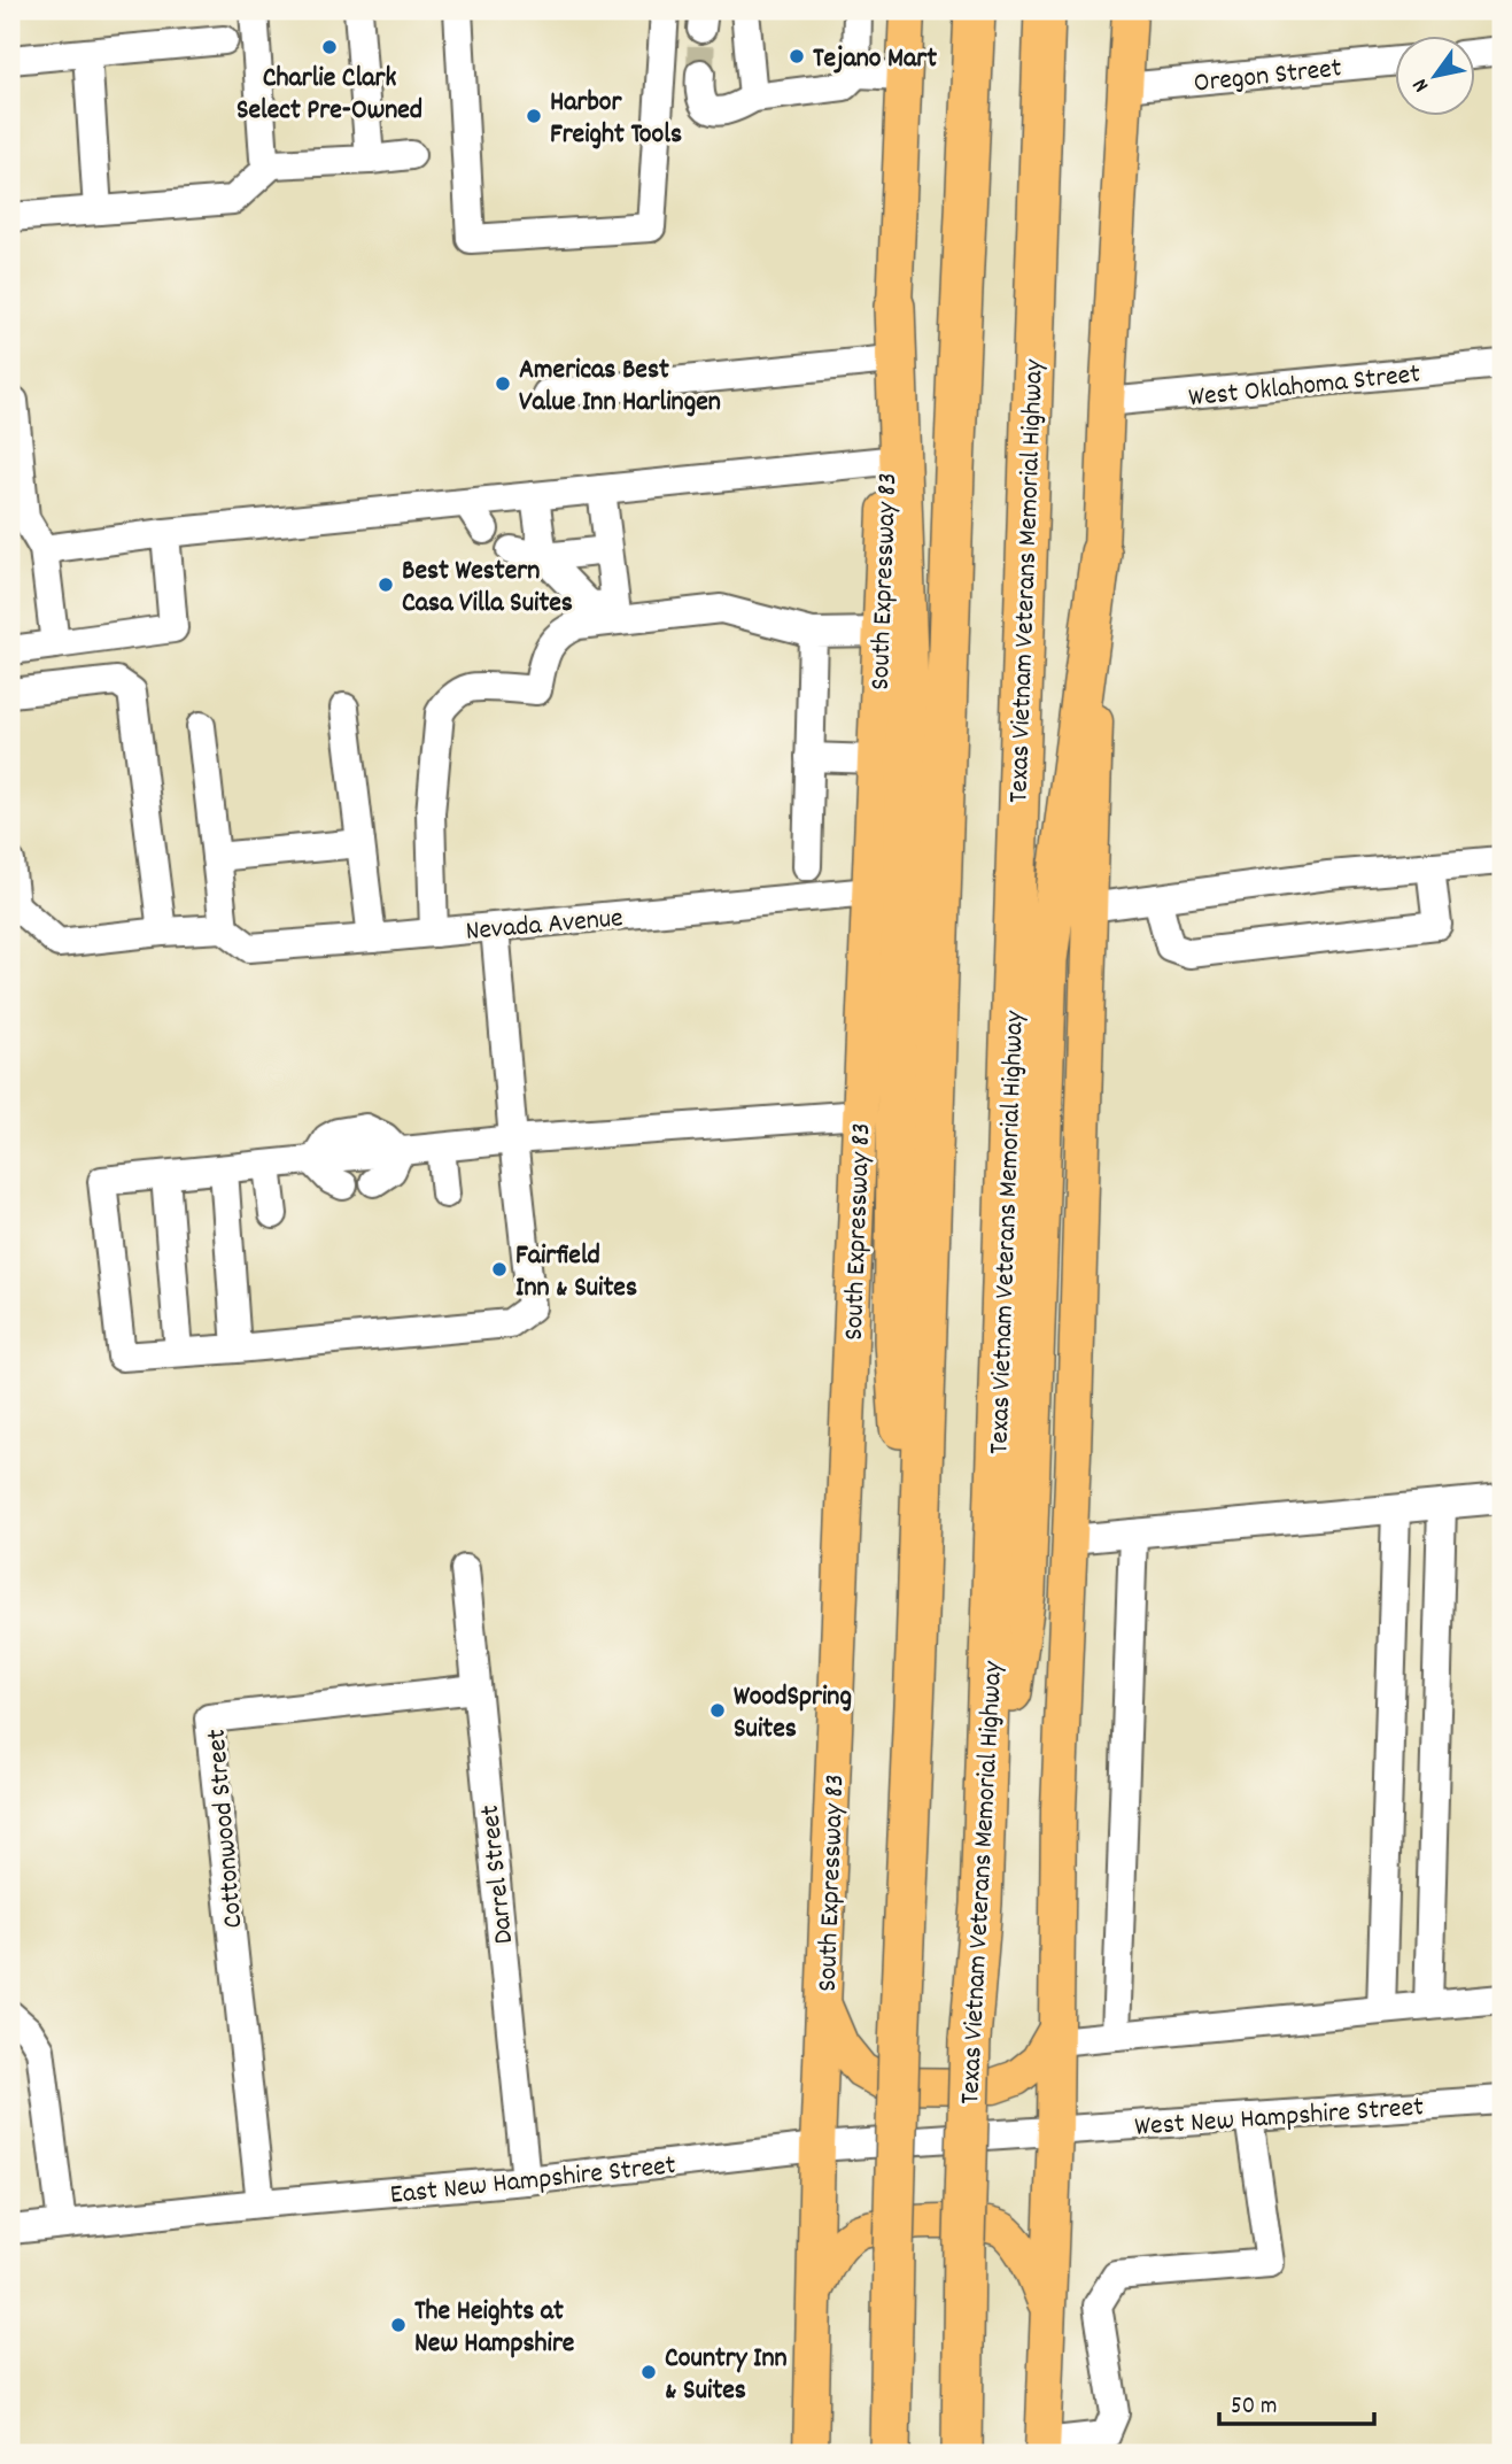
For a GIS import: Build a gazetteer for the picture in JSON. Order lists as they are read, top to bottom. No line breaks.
{"streets":{"highway":["Texas Vietnam Veterans Memorial Highway"],"main road":["South Expressway 83"],"street":["Oregon Street","West Oklahoma Street","Nevada Avenue","Cottonwood Street","Darrel Street","West New Hampshire Street","East New Hampshire Street"]},"crossings":[["South Expressway 83","Nevada Avenue"],["South Expressway 83","East New Hampshire Street"],["Cottonwood Street","Darrel Street"],["Cottonwood Street","East New Hampshire Street"],["Darrel Street","East New Hampshire Street"],["West New Hampshire Street","East New Hampshire Street"]],"places":["Charlie Clark Select Pre-Owned","Tejano Mart","Harbor Freight Tools","Americas Best Value Inn Harlingen","Best Western Casa Villa Suites","Fairfield Inn & Suites","WoodSpring Suites","The Heights at New Hampshire","Country Inn & Suites"],"scale_bar":"50 m","north":"bottom left"}
